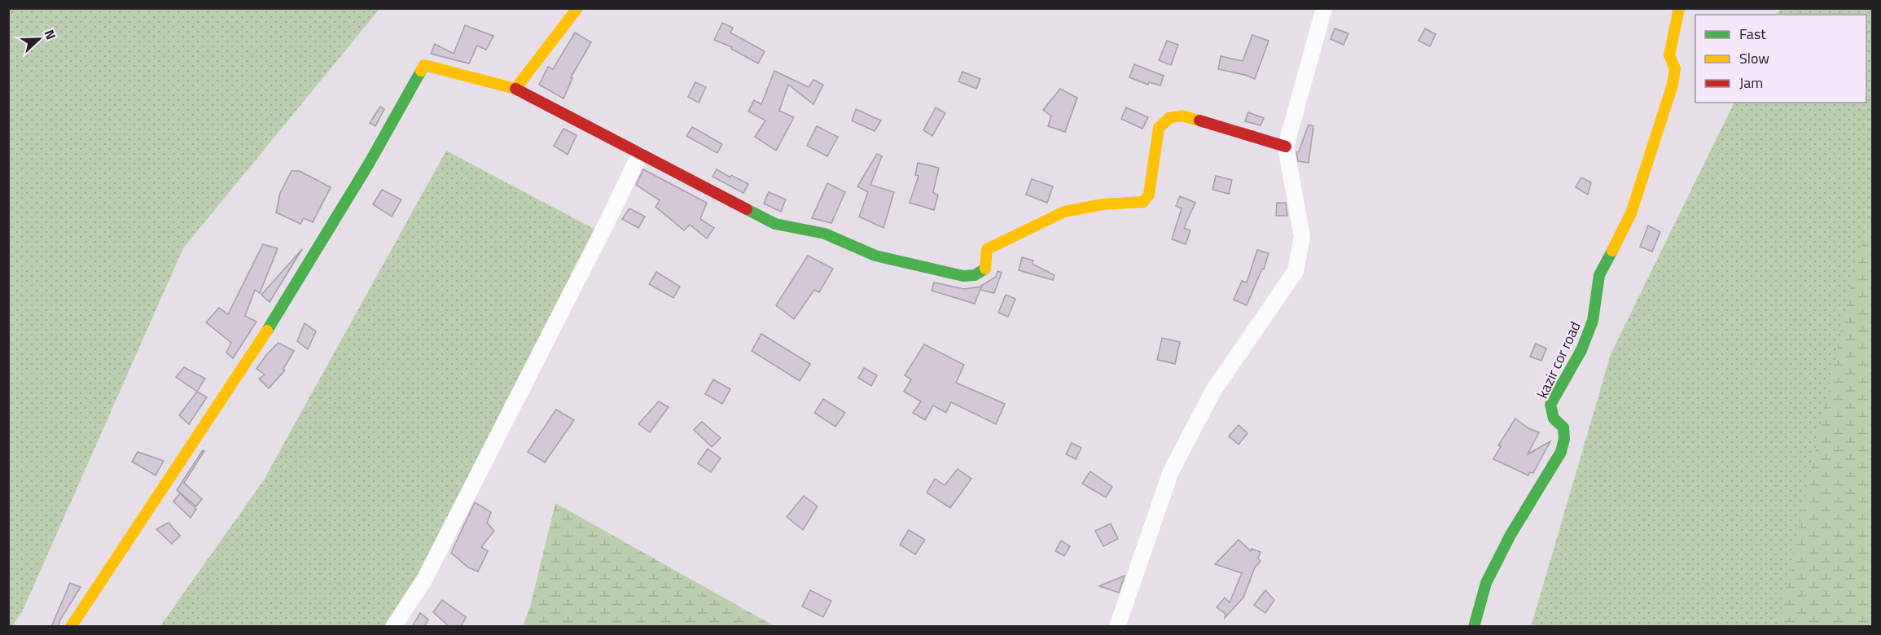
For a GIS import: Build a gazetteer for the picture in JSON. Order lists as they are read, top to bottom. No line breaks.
{"streets":{"street":["kazir cor road"]},"legend":["Fast","Slow","Jam"],"north":"right"}
